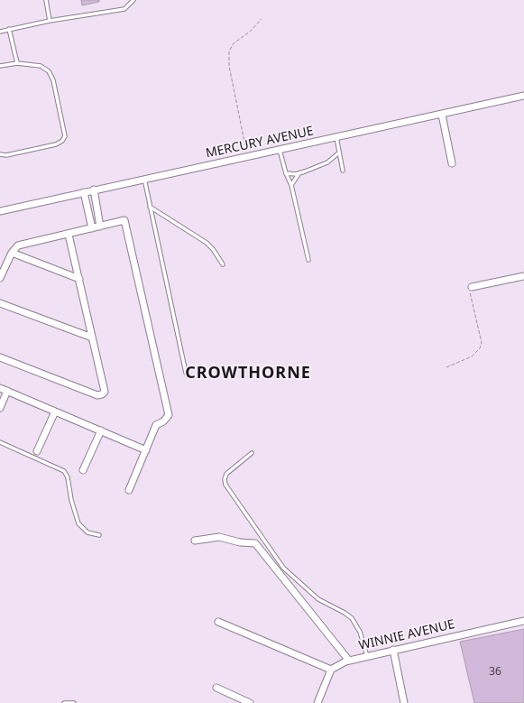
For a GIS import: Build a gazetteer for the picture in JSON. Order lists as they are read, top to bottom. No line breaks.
{"streets":{"street":["MERCURY AVENUE","WINNIE AVENUE"]},"districts":["CROWTHORNE"],"house_numbers":["36"]}
